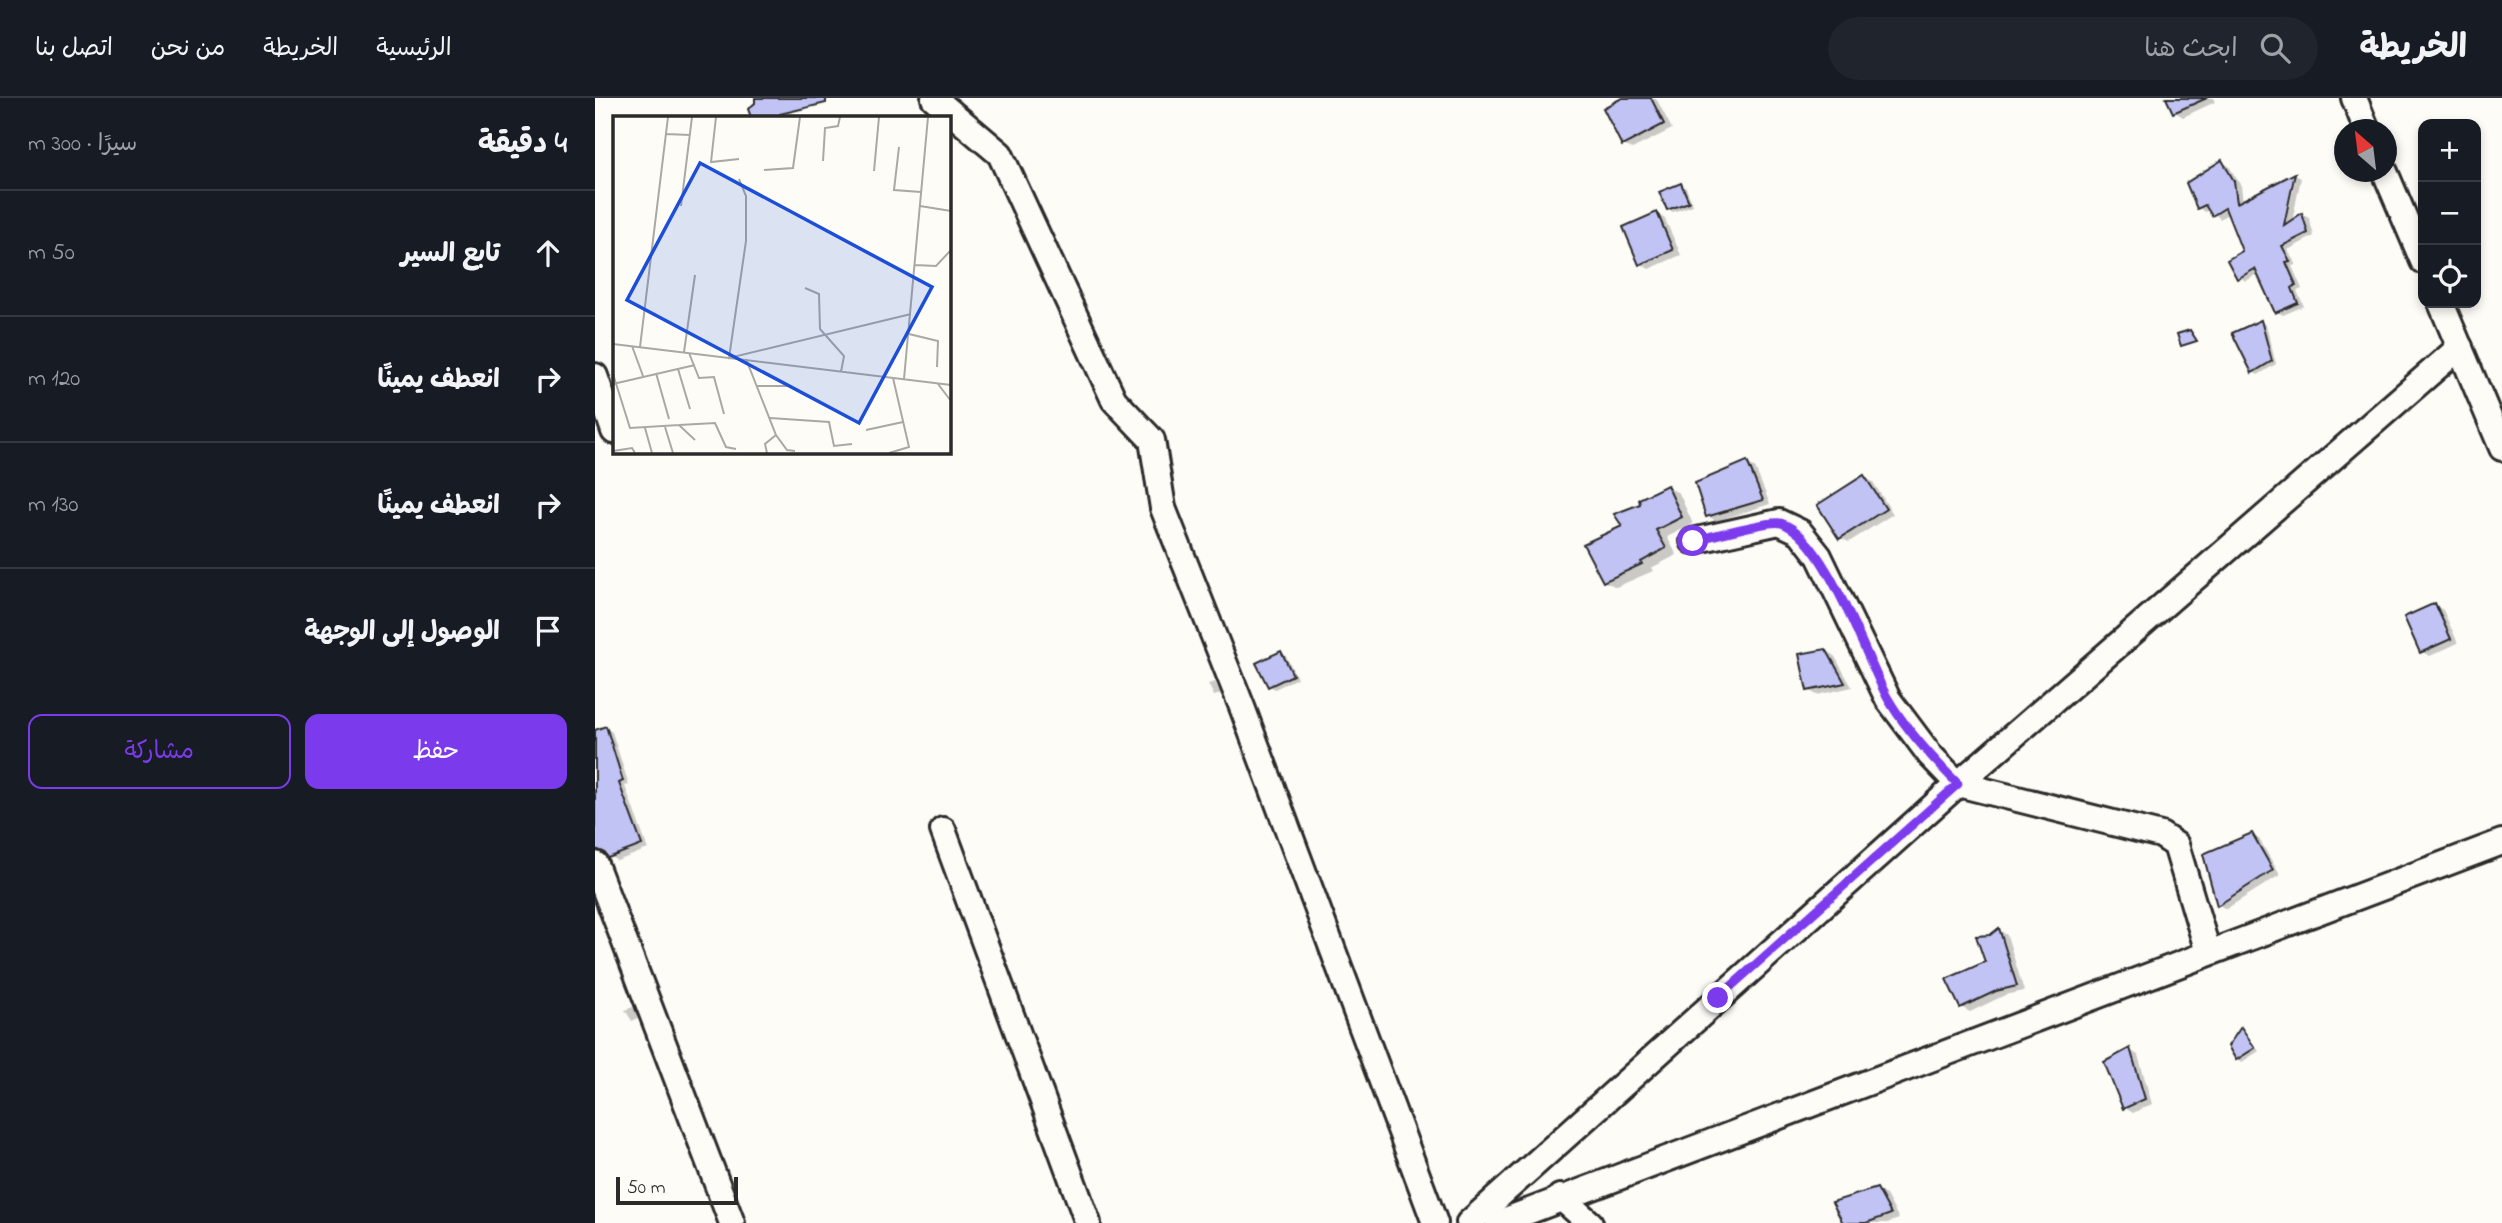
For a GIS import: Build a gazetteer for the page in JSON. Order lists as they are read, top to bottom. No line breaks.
{"scale_bar":"50 m","north":"top left","page":{"header":"الخريطة","search":"ابحث هنا","nav":["الرئيسية","الخريطة","من نحن","اتصل بنا"],"heading":["4 دقيقة","سيرًا · 300 m"],"map_buttons":["+","−"],"list":[["تابع السير","50 m"],["انعطف يمينًا","120 m"],["انعطف يمينًا","130 m"],"الوصول إلى الوجهة"],"buttons":["حفظ","مشاركة"],"scale":"50 m"}}
